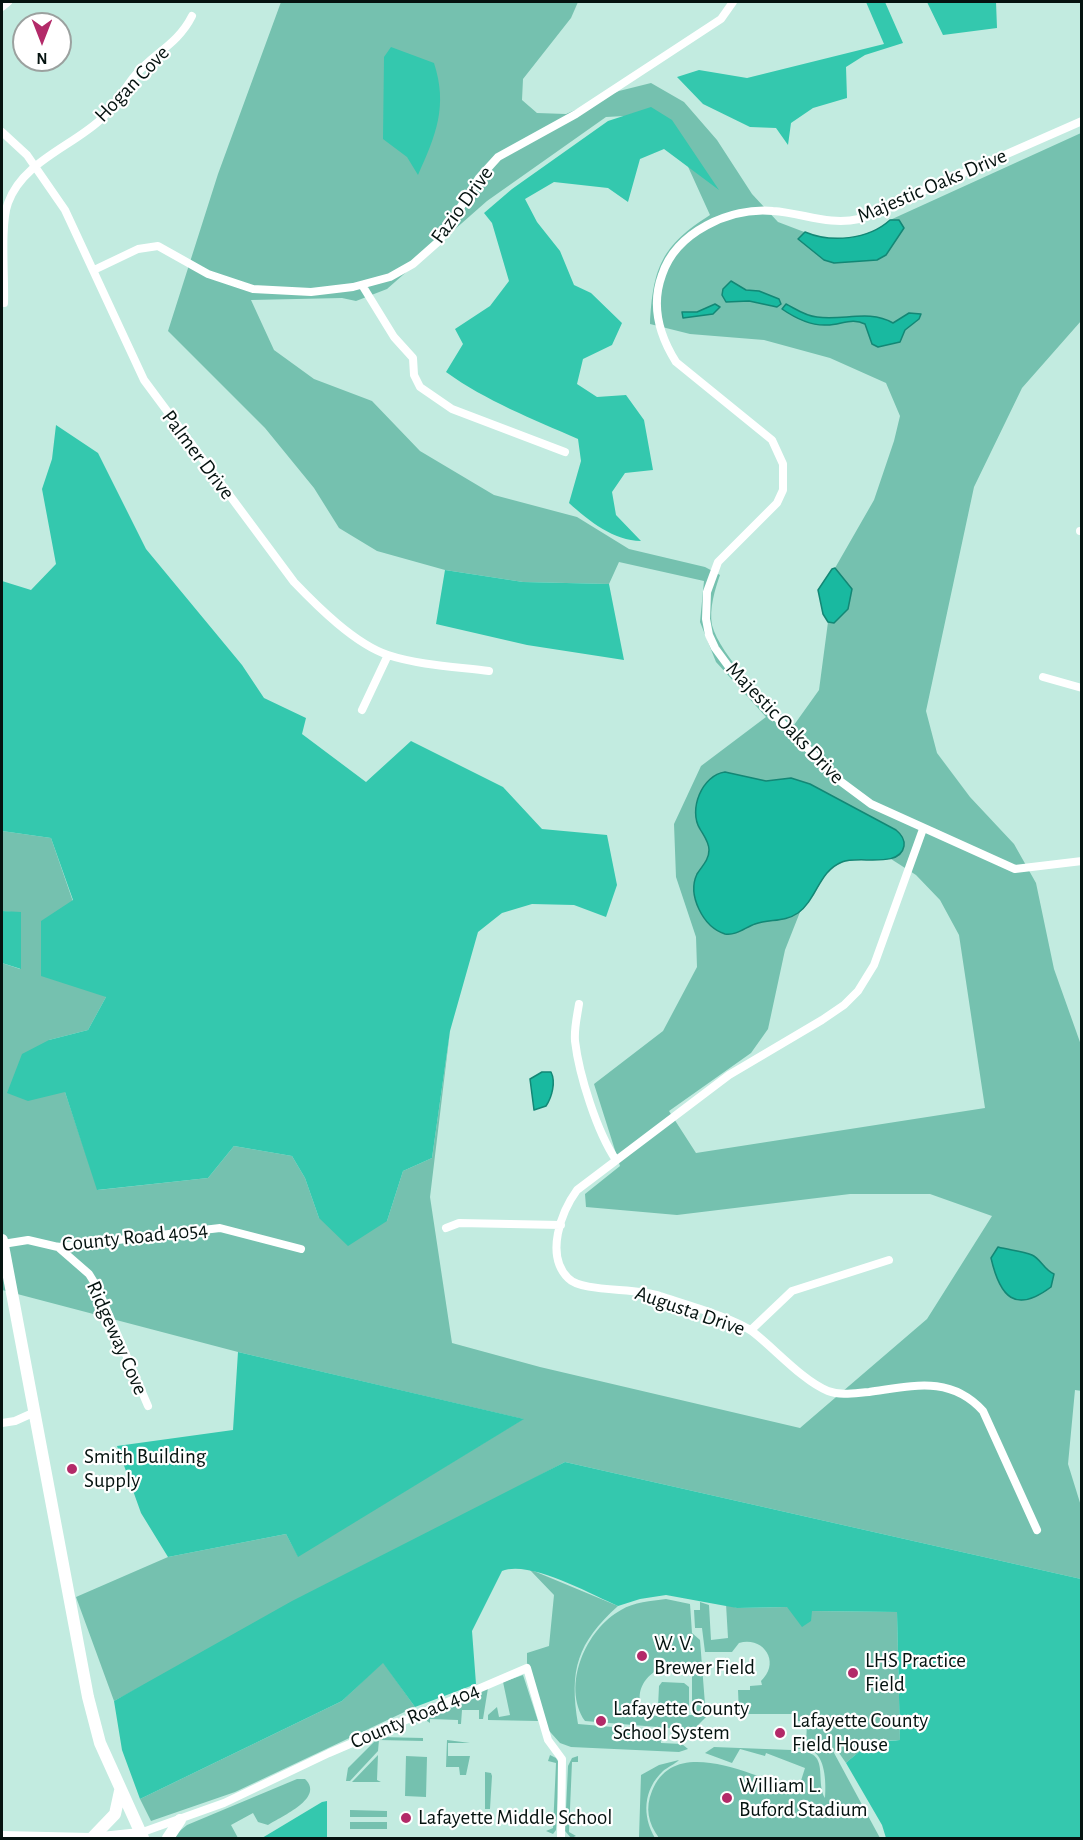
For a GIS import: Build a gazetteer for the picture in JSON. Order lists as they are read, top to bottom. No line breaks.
{"streets":{"street":["Hogan Cove","Majestic Oaks Drive","Fazio Drive","Palmer Drive","County Road 4054","Augusta Drive","Ridgeway Cove","County Road 404"]},"crossings":[["Hogan Cove","Palmer Drive"],["Majestic Oaks Drive","Augusta Drive"],["Fazio Drive","Palmer Drive"],["County Road 4054","Ridgeway Cove"]],"places":["Smith Building Supply","W. V. Brewer Field","LHS Practice Field","Lafayette County School System","Lafayette County Field House","William L. Buford Stadium","Lafayette Middle School"],"north":"bottom"}
